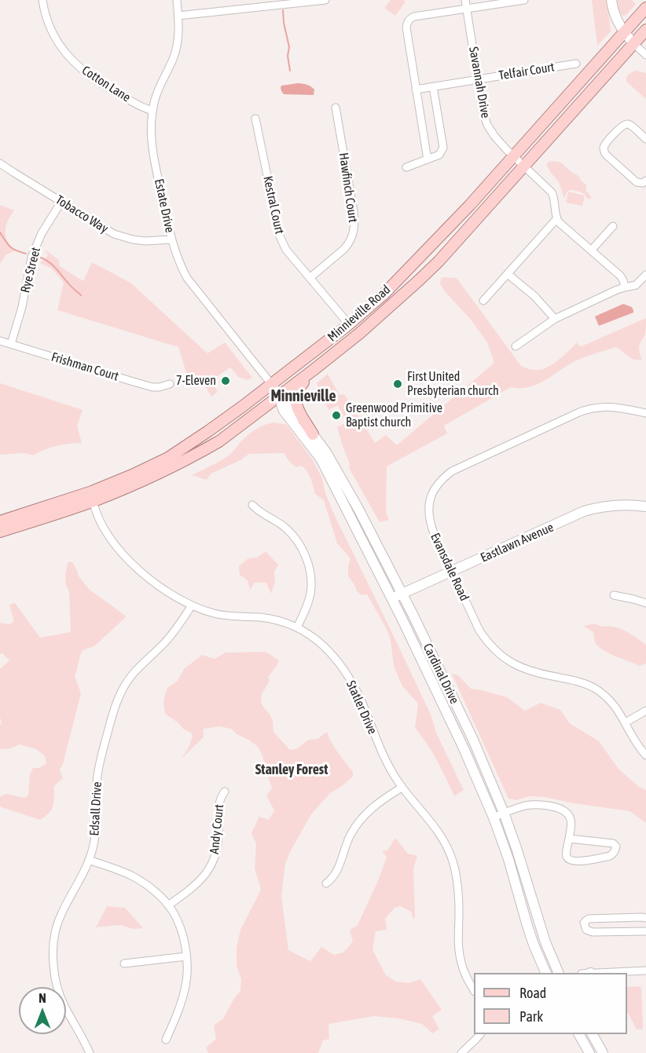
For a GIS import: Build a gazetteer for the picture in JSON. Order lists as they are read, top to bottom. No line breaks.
{"streets":{"main road":["Minnieville Road","Eastlawn Avenue","Cardinal Drive"],"street":["Telfair Court","Savannah Drive","Cotton Lane","Hawfinch Court","Kestral Court","Estate Drive","Tobacco Way","Rye Street","Frishman Court","Evansdale Road","Statler Drive","Edsall Drive","Andy Court"]},"crossings":[["Telfair Court","Savannah Drive"],["Savannah Drive","Minnieville Road"],["Cotton Lane","Estate Drive"],["Hawfinch Court","Kestral Court"],["Kestral Court","Minnieville Road"],["Estate Drive","Tobacco Way"],["Estate Drive","Minnieville Road"],["Estate Drive","Cardinal Drive"],["Tobacco Way","Rye Street"],["Rye Street","Frishman Court"],["Minnieville Road","Cardinal Drive"],["Minnieville Road","Statler Drive"],["Eastlawn Avenue","Evansdale Road"],["Eastlawn Avenue","Cardinal Drive"],["Statler Drive","Edsall Drive"]],"districts":["Minnieville","Stanley Forest"],"places":["7-Eleven","First United Presbyterian church","Greenwood Primitive Baptist church"],"legend":["Road","Park"],"north":"top"}
